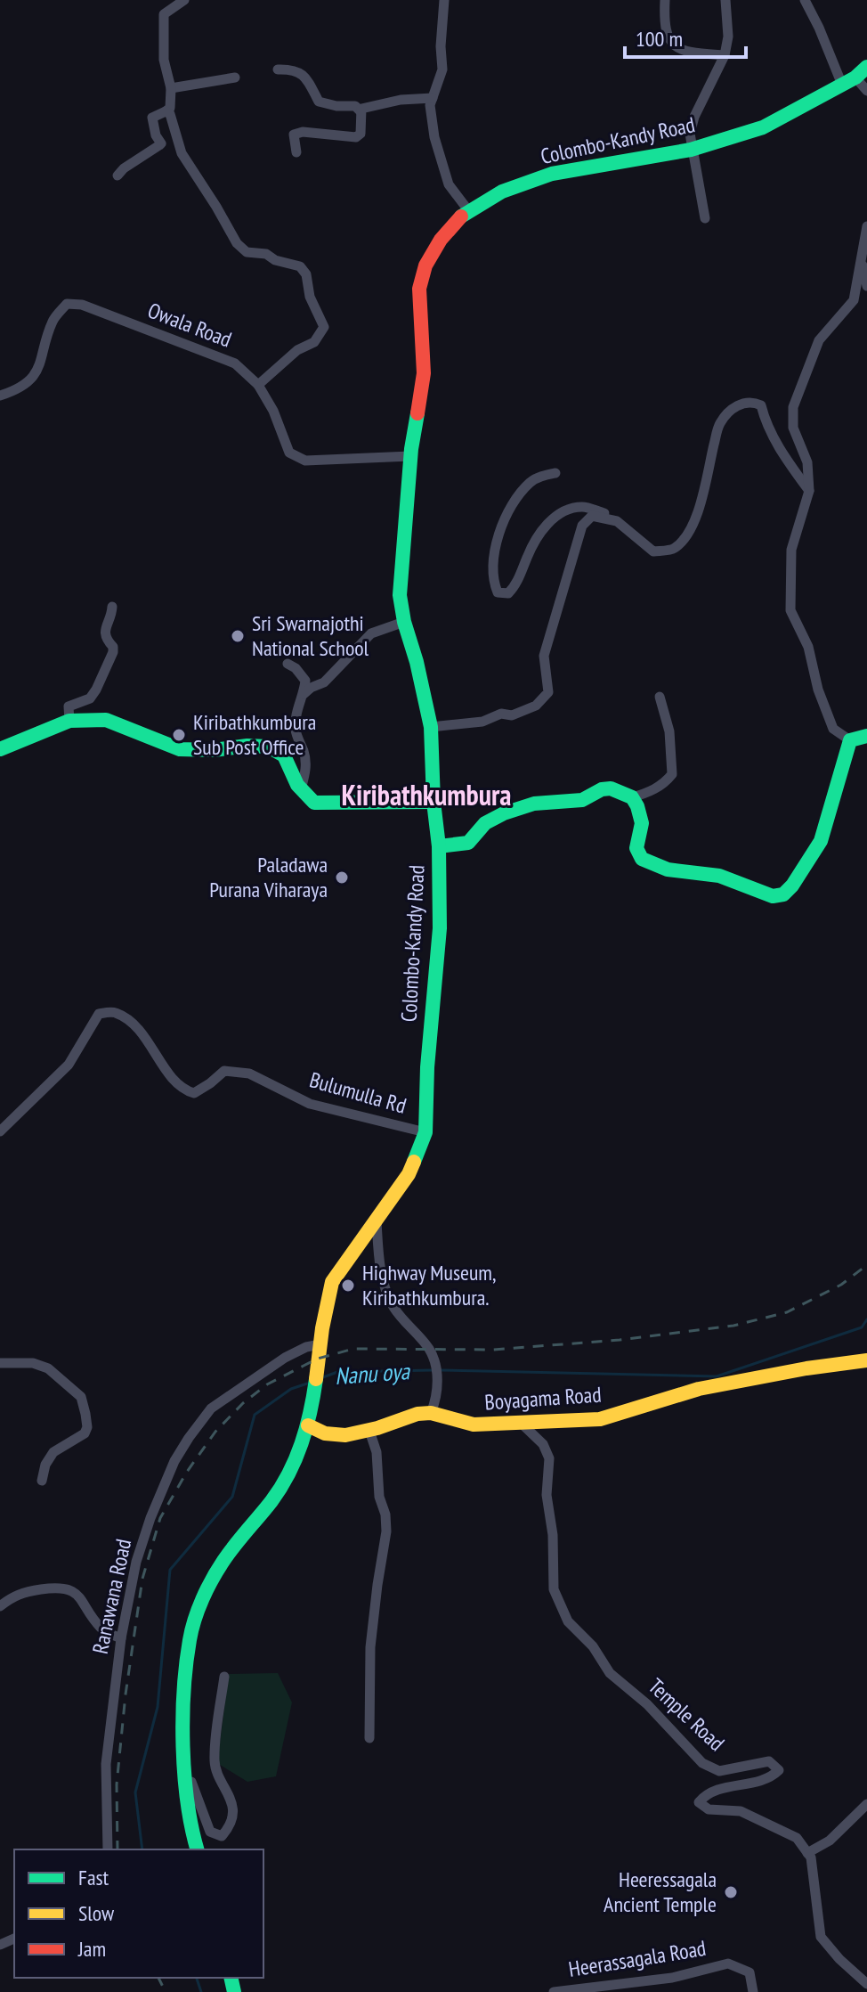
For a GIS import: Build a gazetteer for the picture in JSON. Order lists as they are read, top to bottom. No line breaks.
{"streets":{"main road":["Colombo-Kandy Road","Boyagama Road"],"street":["Owala Road","Bulumulla Rd","Ranawana Road","Temple Road","Heerassagala Road"]},"crossings":[["Colombo-Kandy Road","Owala Road"],["Colombo-Kandy Road","Bulumulla Rd"],["Colombo-Kandy Road","Boyagama Road"],["Colombo-Kandy Road","Ranawana Road"],["Boyagama Road","Temple Road"]],"districts":["Kiribathkumbura"],"water":["Nanu oya"],"places":["Sri Swarnajothi National School","Kiribathkumbura Sub Post Office","Paladawa Purana Viharaya","Highway Museum, Kiribathkumbura.","Heeressagala Ancient Temple"],"legend":["Fast","Slow","Jam"],"scale_bar":"100 m"}
